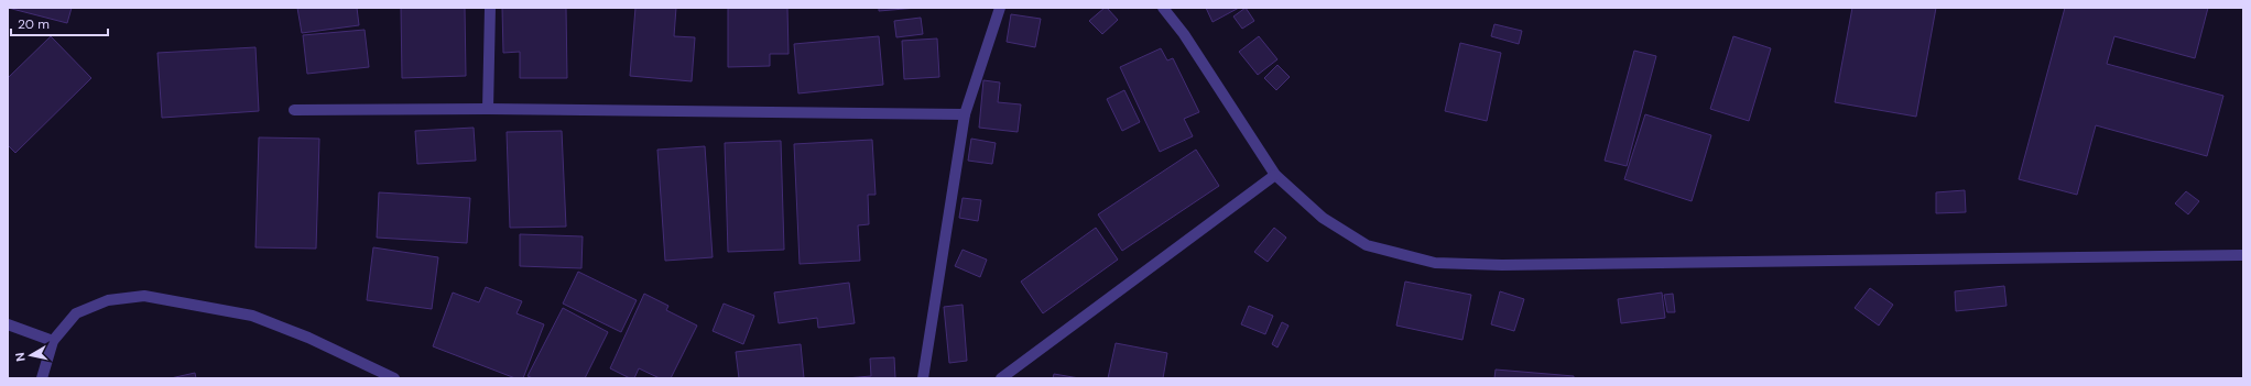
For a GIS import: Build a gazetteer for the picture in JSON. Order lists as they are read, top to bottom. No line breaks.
{"scale_bar":"20 m","north":"left"}
